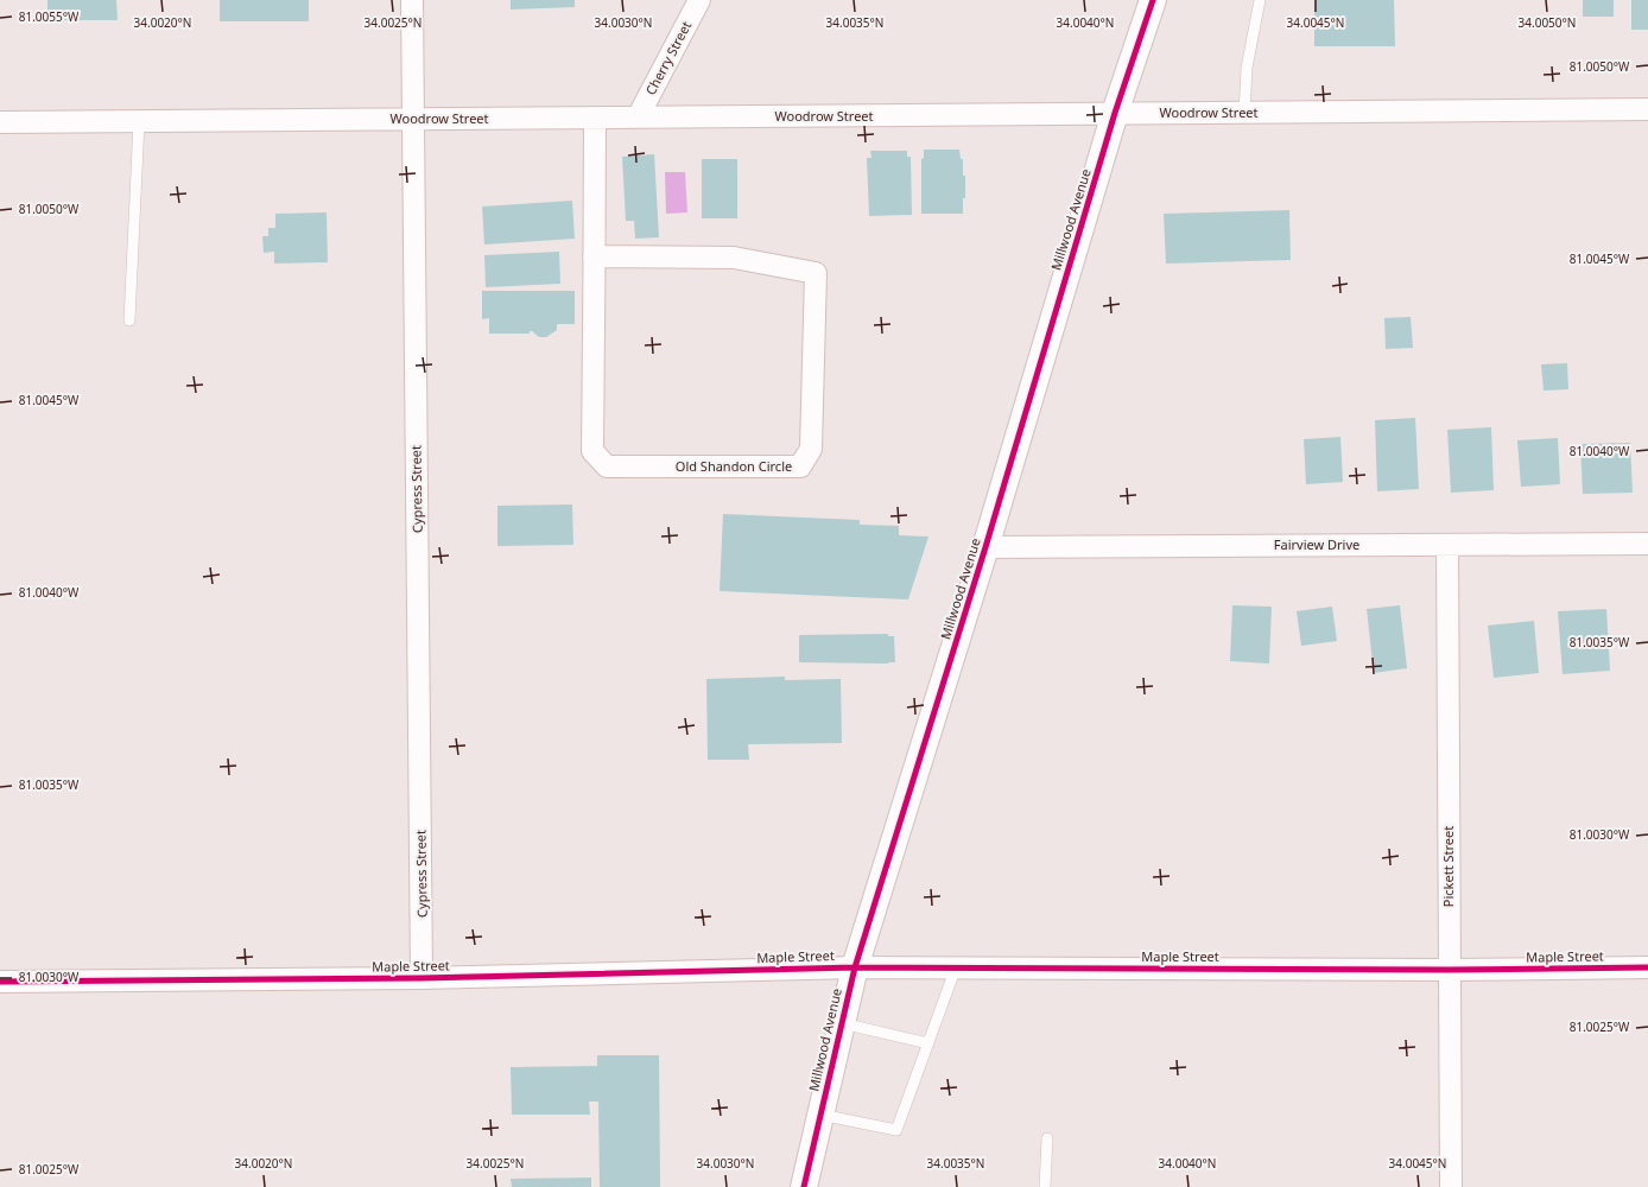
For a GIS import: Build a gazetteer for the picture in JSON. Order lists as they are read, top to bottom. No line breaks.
{"streets":{"main road":["Millwood Avenue"],"street":["Cherry Street","Woodrow Street","Old Shandon Circle","Cypress Street","Fairview Drive","Pickett Street","Maple Street"]},"crossings":[["Cherry Street","Woodrow Street"],["Woodrow Street","Millwood Avenue"],["Woodrow Street","Old Shandon Circle"],["Woodrow Street","Cypress Street"],["Millwood Avenue","Fairview Drive"],["Millwood Avenue","Maple Street"],["Cypress Street","Maple Street"],["Fairview Drive","Pickett Street"],["Pickett Street","Maple Street"]],"coordinates":["81.0055°W","34.0020°N","34.0025°N","34.0030°N","34.0035°N","34.0040°N","34.0045°N","34.0050°N","81.0050°W","81.0045°W","81.0040°W","81.0035°W","81.0030°W","81.0025°W"]}
